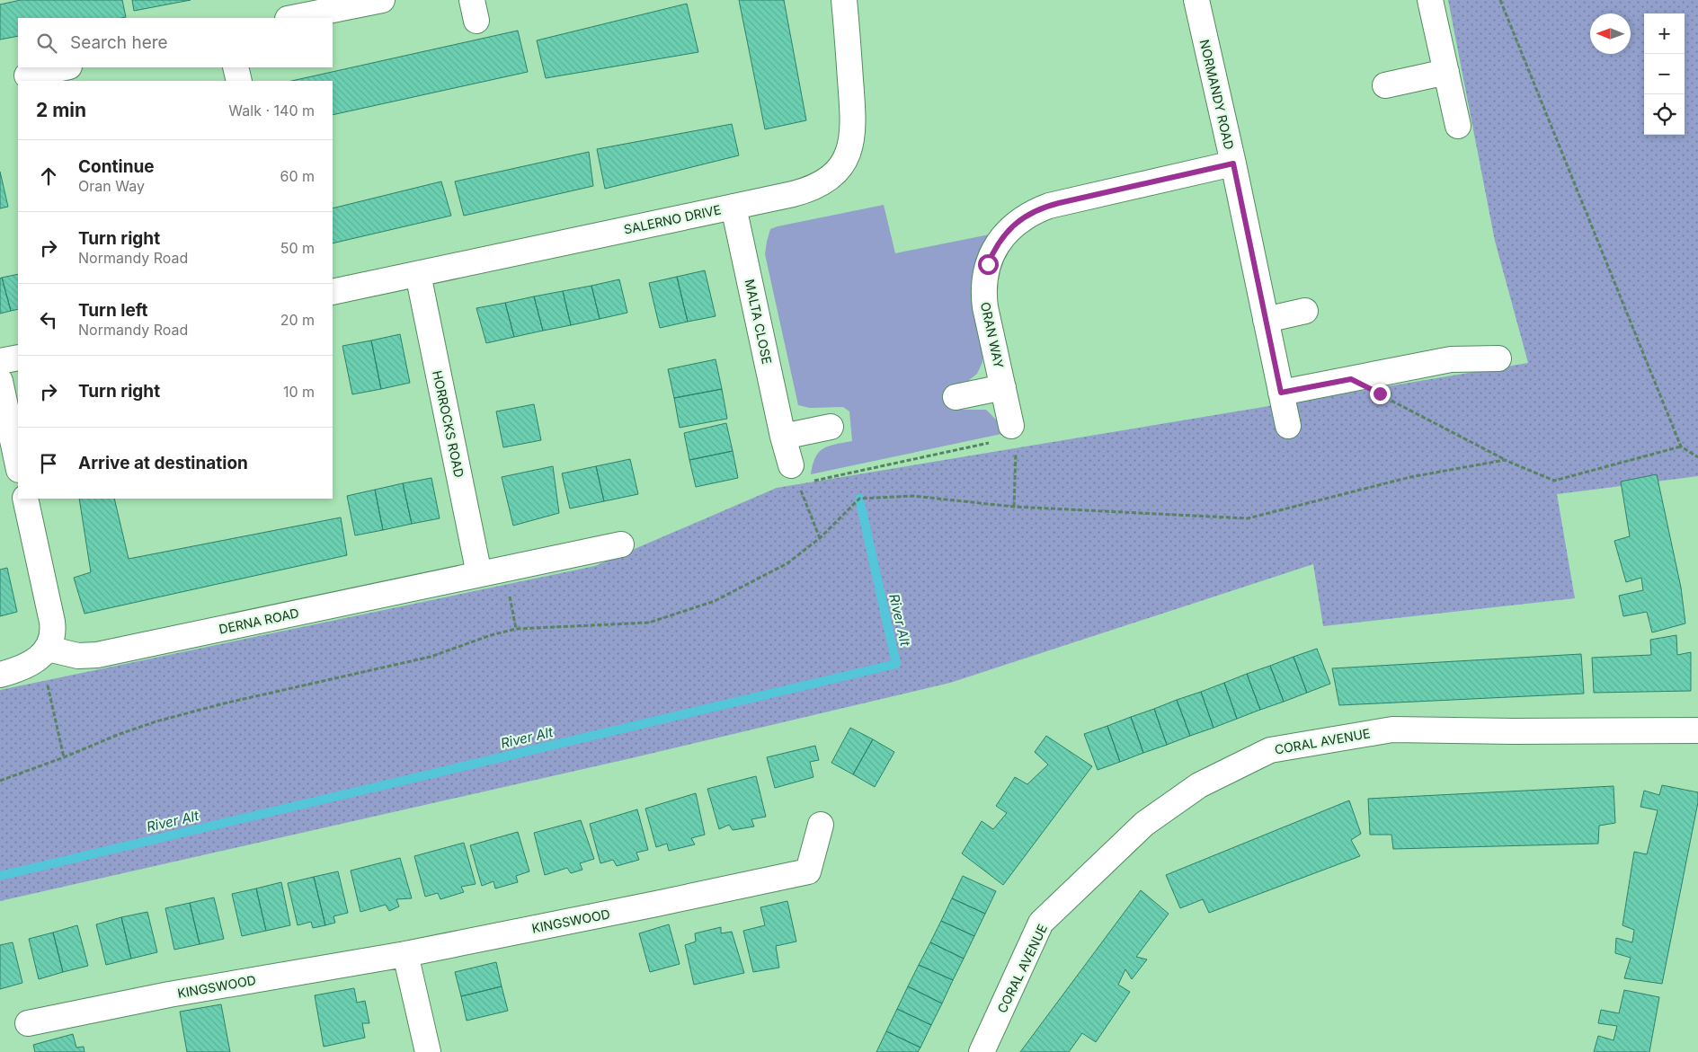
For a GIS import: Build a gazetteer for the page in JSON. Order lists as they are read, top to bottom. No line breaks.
{"streets":{"street":["NORMANDY ROAD","SALERNO DRIVE","MALTA CLOSE","ORAN WAY","HORROCKS ROAD","DERNA ROAD","CORAL AVENUE","KINGSWOOD"]},"crossings":[["NORMANDY ROAD","ORAN WAY"],["SALERNO DRIVE","MALTA CLOSE"],["SALERNO DRIVE","HORROCKS ROAD"],["HORROCKS ROAD","DERNA ROAD"]],"water":["River Alt"],"north":"left","page":{"map_buttons":["+","−"],"search":"Search here","heading":["2 min","Walk · 140 m"],"list":[["Continue","Oran Way","60 m"],["Turn right","Normandy Road","50 m"],["Turn left","Normandy Road","20 m"],["Turn right","10 m"],"Arrive at destination"]}}
